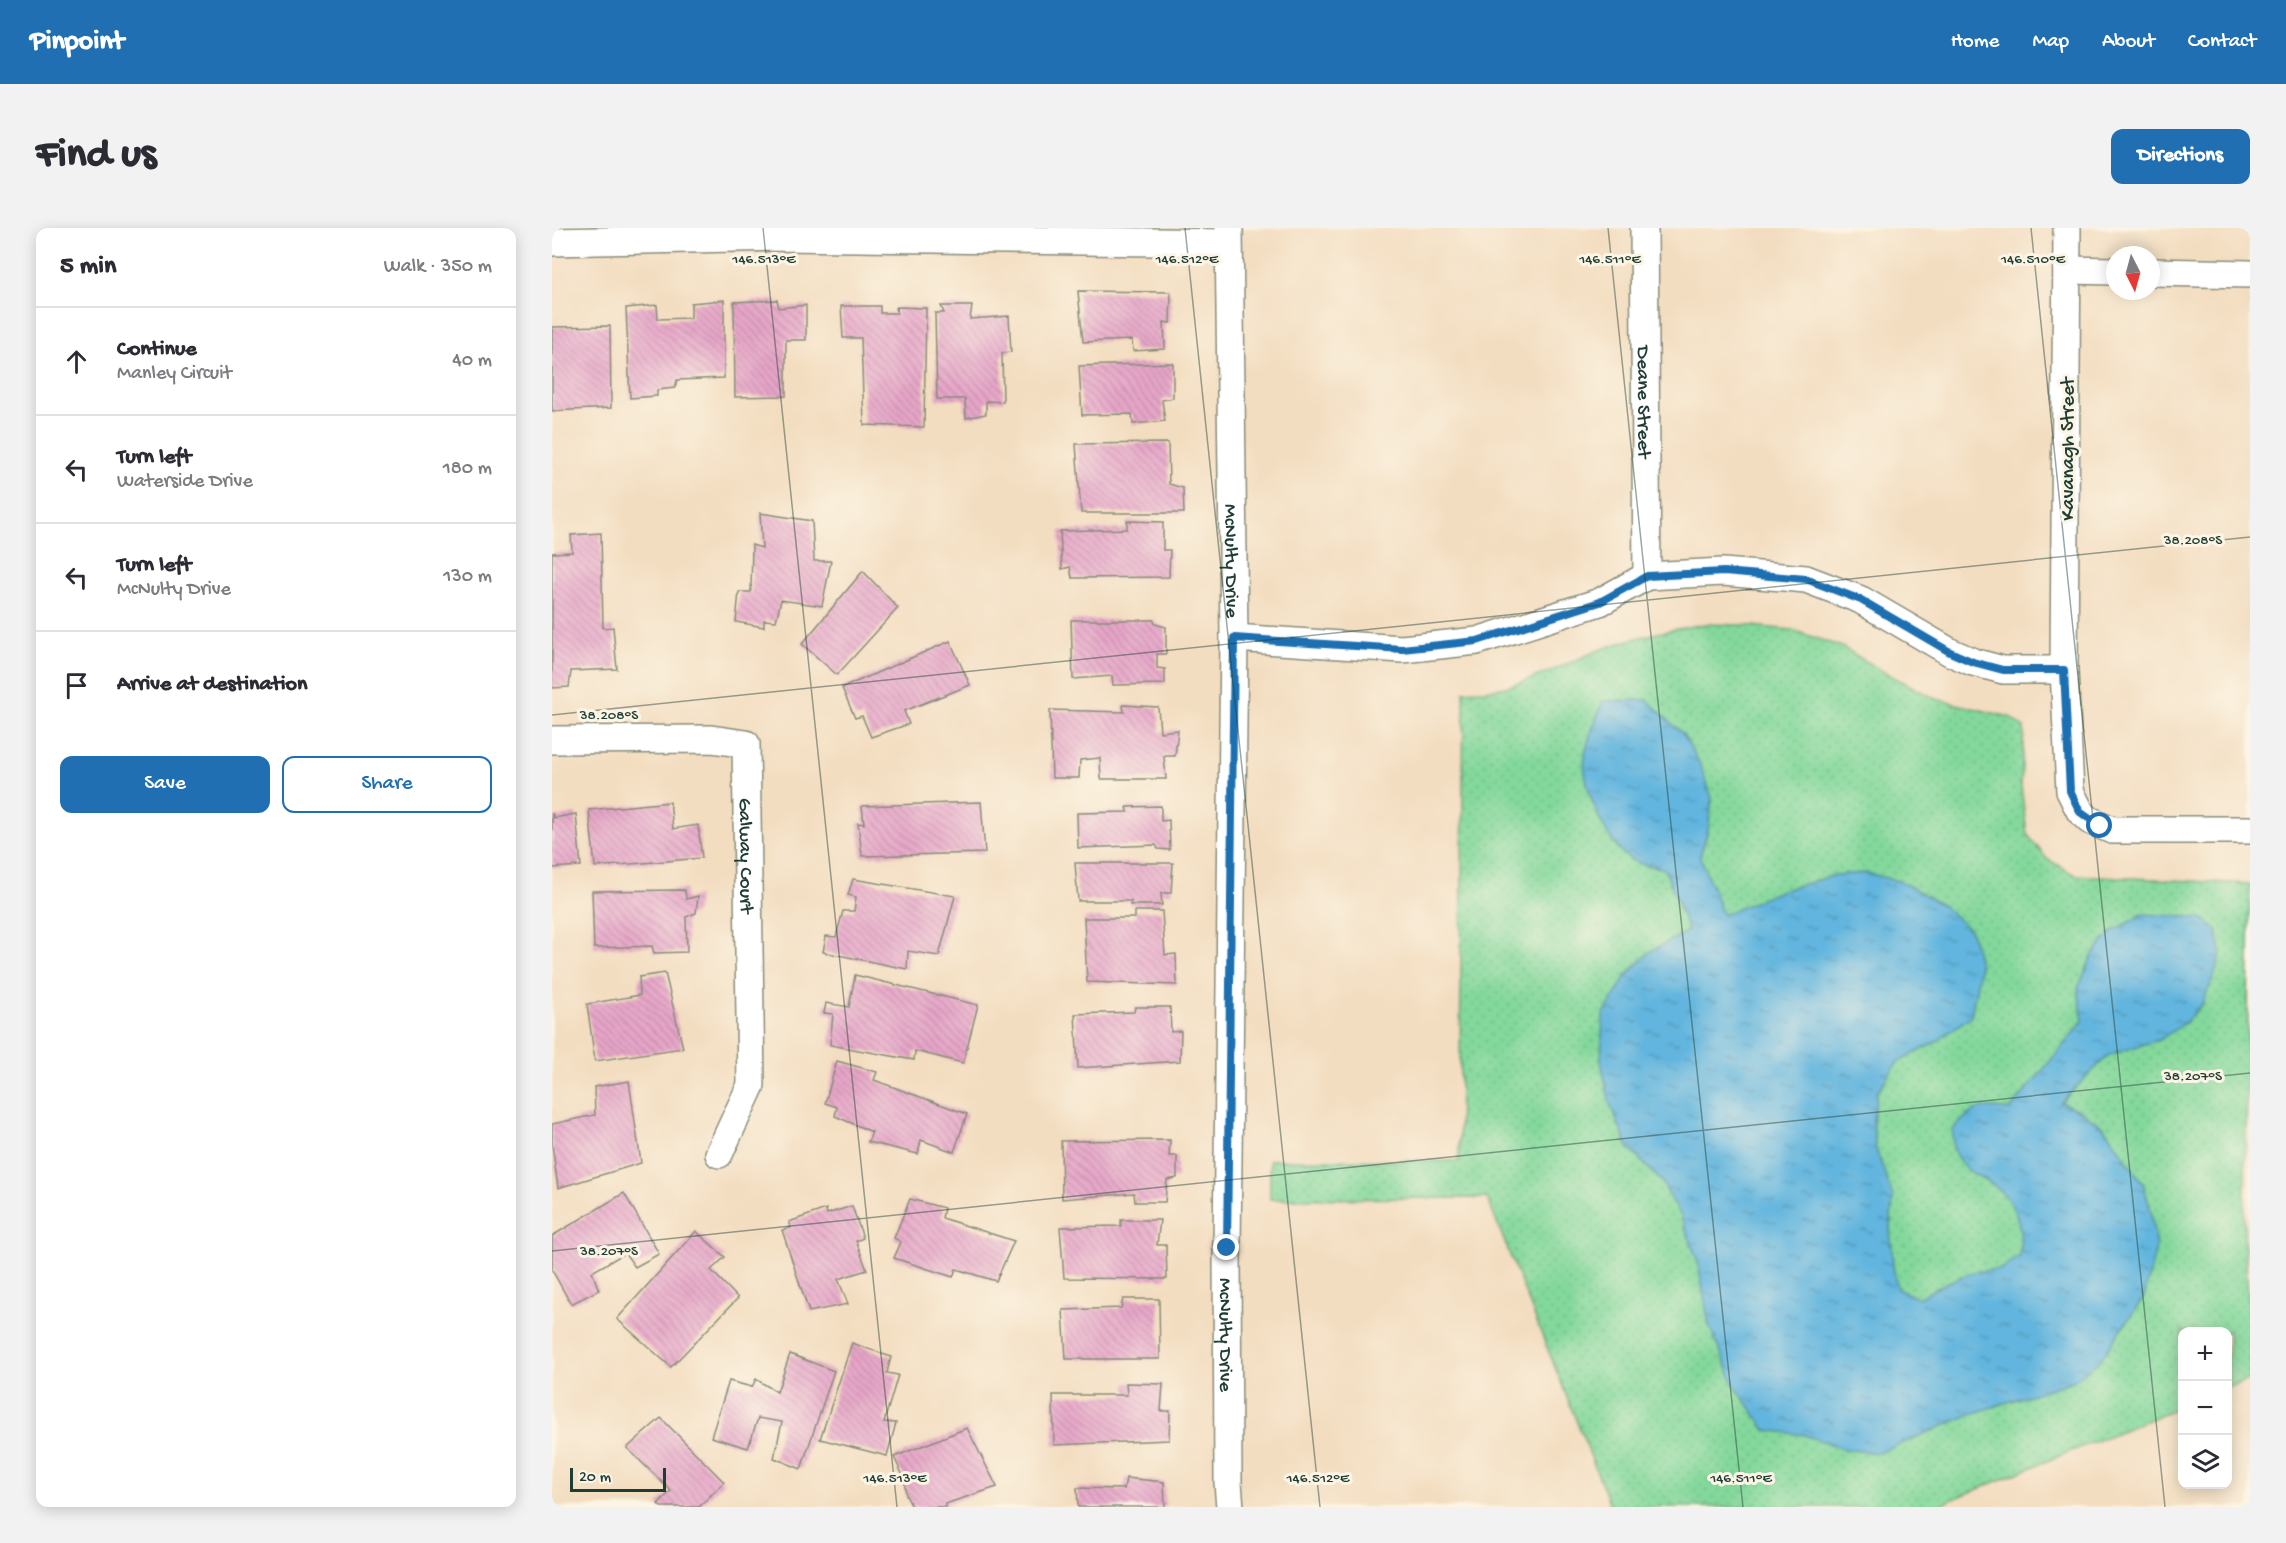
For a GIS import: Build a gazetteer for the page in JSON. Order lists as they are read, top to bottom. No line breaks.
{"streets":{"street":["Deane Street","Kavanagh Street","McNulty Drive","Galway Court"]},"scale_bar":"20 m","north":"bottom","page":{"header":"Pinpoint","nav":["Home","Map","About","Contact"],"buttons":["Directions",["Save","Share"]],"title":"Find us","heading":["5 min","Walk · 350 m"],"list":[["Continue","Manley Circuit","40 m"],["Turn left","Waterside Drive","180 m"],["Turn left","McNulty Drive","130 m"],"Arrive at destination"],"map_buttons":["+","−"],"scale":"20 m"},"coordinates":["146.513°E","146.512°E","146.511°E","146.510°E","38.208°S","38.207°S"]}
